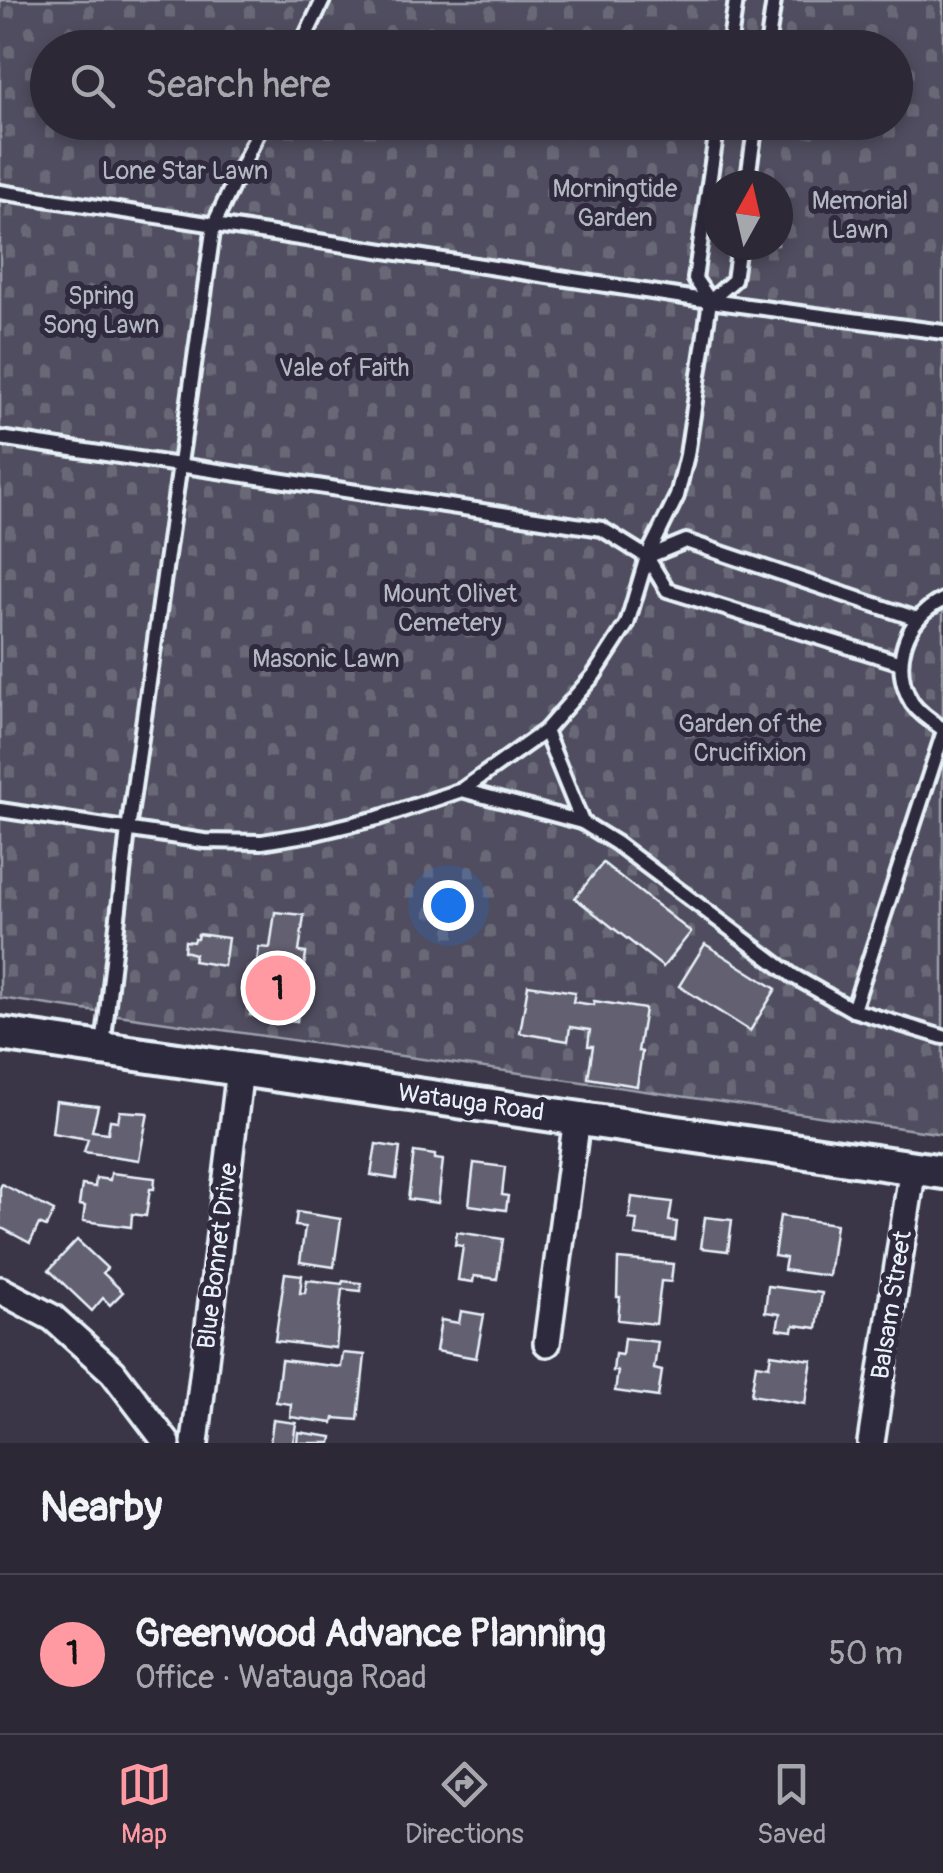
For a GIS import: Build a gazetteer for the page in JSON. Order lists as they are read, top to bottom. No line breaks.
{"streets":{"street":["Watauga Road","Blue Bonnet Drive","Balsam Street"]},"crossings":[["Watauga Road","Blue Bonnet Drive"],["Watauga Road","Balsam Street"]],"parks":["Lone Star Lawn","Morningtide Garden","Memorial Lawn","Spring Song Lawn","Vale of Faith","Mount Olivet Cemetery","Masonic Lawn","Garden of the Crucifixion"],"north":"top","page":{"search":"Search here","pins":"1","heading":"Nearby","list":[{"mark":"1","name":"Greenwood Advance Planning","note":"Office · Watauga Road","value":"50 m"}],"nav":["Map","Directions","Saved"]}}
